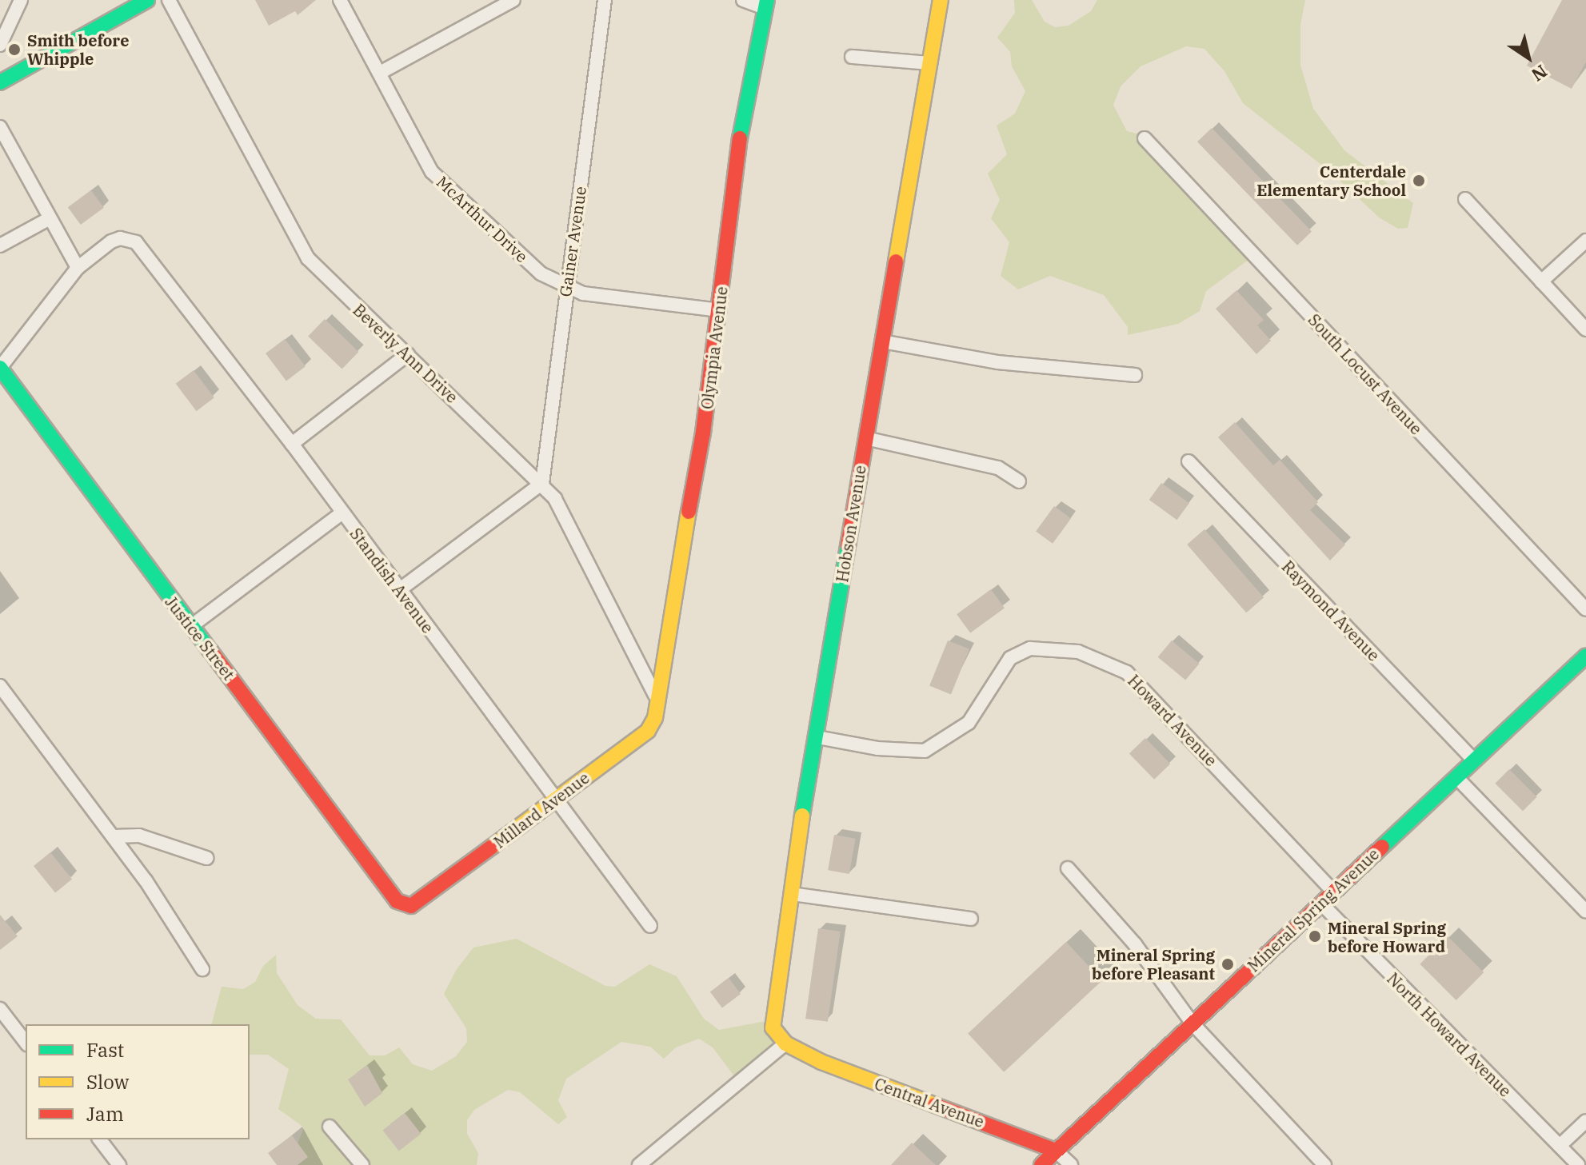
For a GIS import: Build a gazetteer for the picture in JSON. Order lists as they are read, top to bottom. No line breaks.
{"streets":{"street":["McArthur Drive","Gainer Avenue","Olympia Avenue","Beverly Ann Drive","South Locust Avenue","Hobson Avenue","Standish Avenue","Raymond Avenue","Justice Street","Howard Avenue","Millard Avenue","Mineral Spring Avenue","North Howard Avenue","Central Avenue"]},"crossings":[["McArthur Drive","Gainer Avenue"],["McArthur Drive","Olympia Avenue"],["Gainer Avenue","Beverly Ann Drive"],["Olympia Avenue","Beverly Ann Drive"],["Olympia Avenue","Millard Avenue"],["Beverly Ann Drive","Millard Avenue"],["Hobson Avenue","Howard Avenue"],["Hobson Avenue","Central Avenue"],["Standish Avenue","Millard Avenue"],["Raymond Avenue","Mineral Spring Avenue"],["Justice Street","Millard Avenue"],["Howard Avenue","Mineral Spring Avenue"],["Mineral Spring Avenue","North Howard Avenue"],["Mineral Spring Avenue","Central Avenue"]],"places":["Smith before Whipple","Centerdale Elementary School","Mineral Spring before Howard","Mineral Spring before Pleasant"],"legend":["Fast","Slow","Jam"],"north":"bottom right"}
